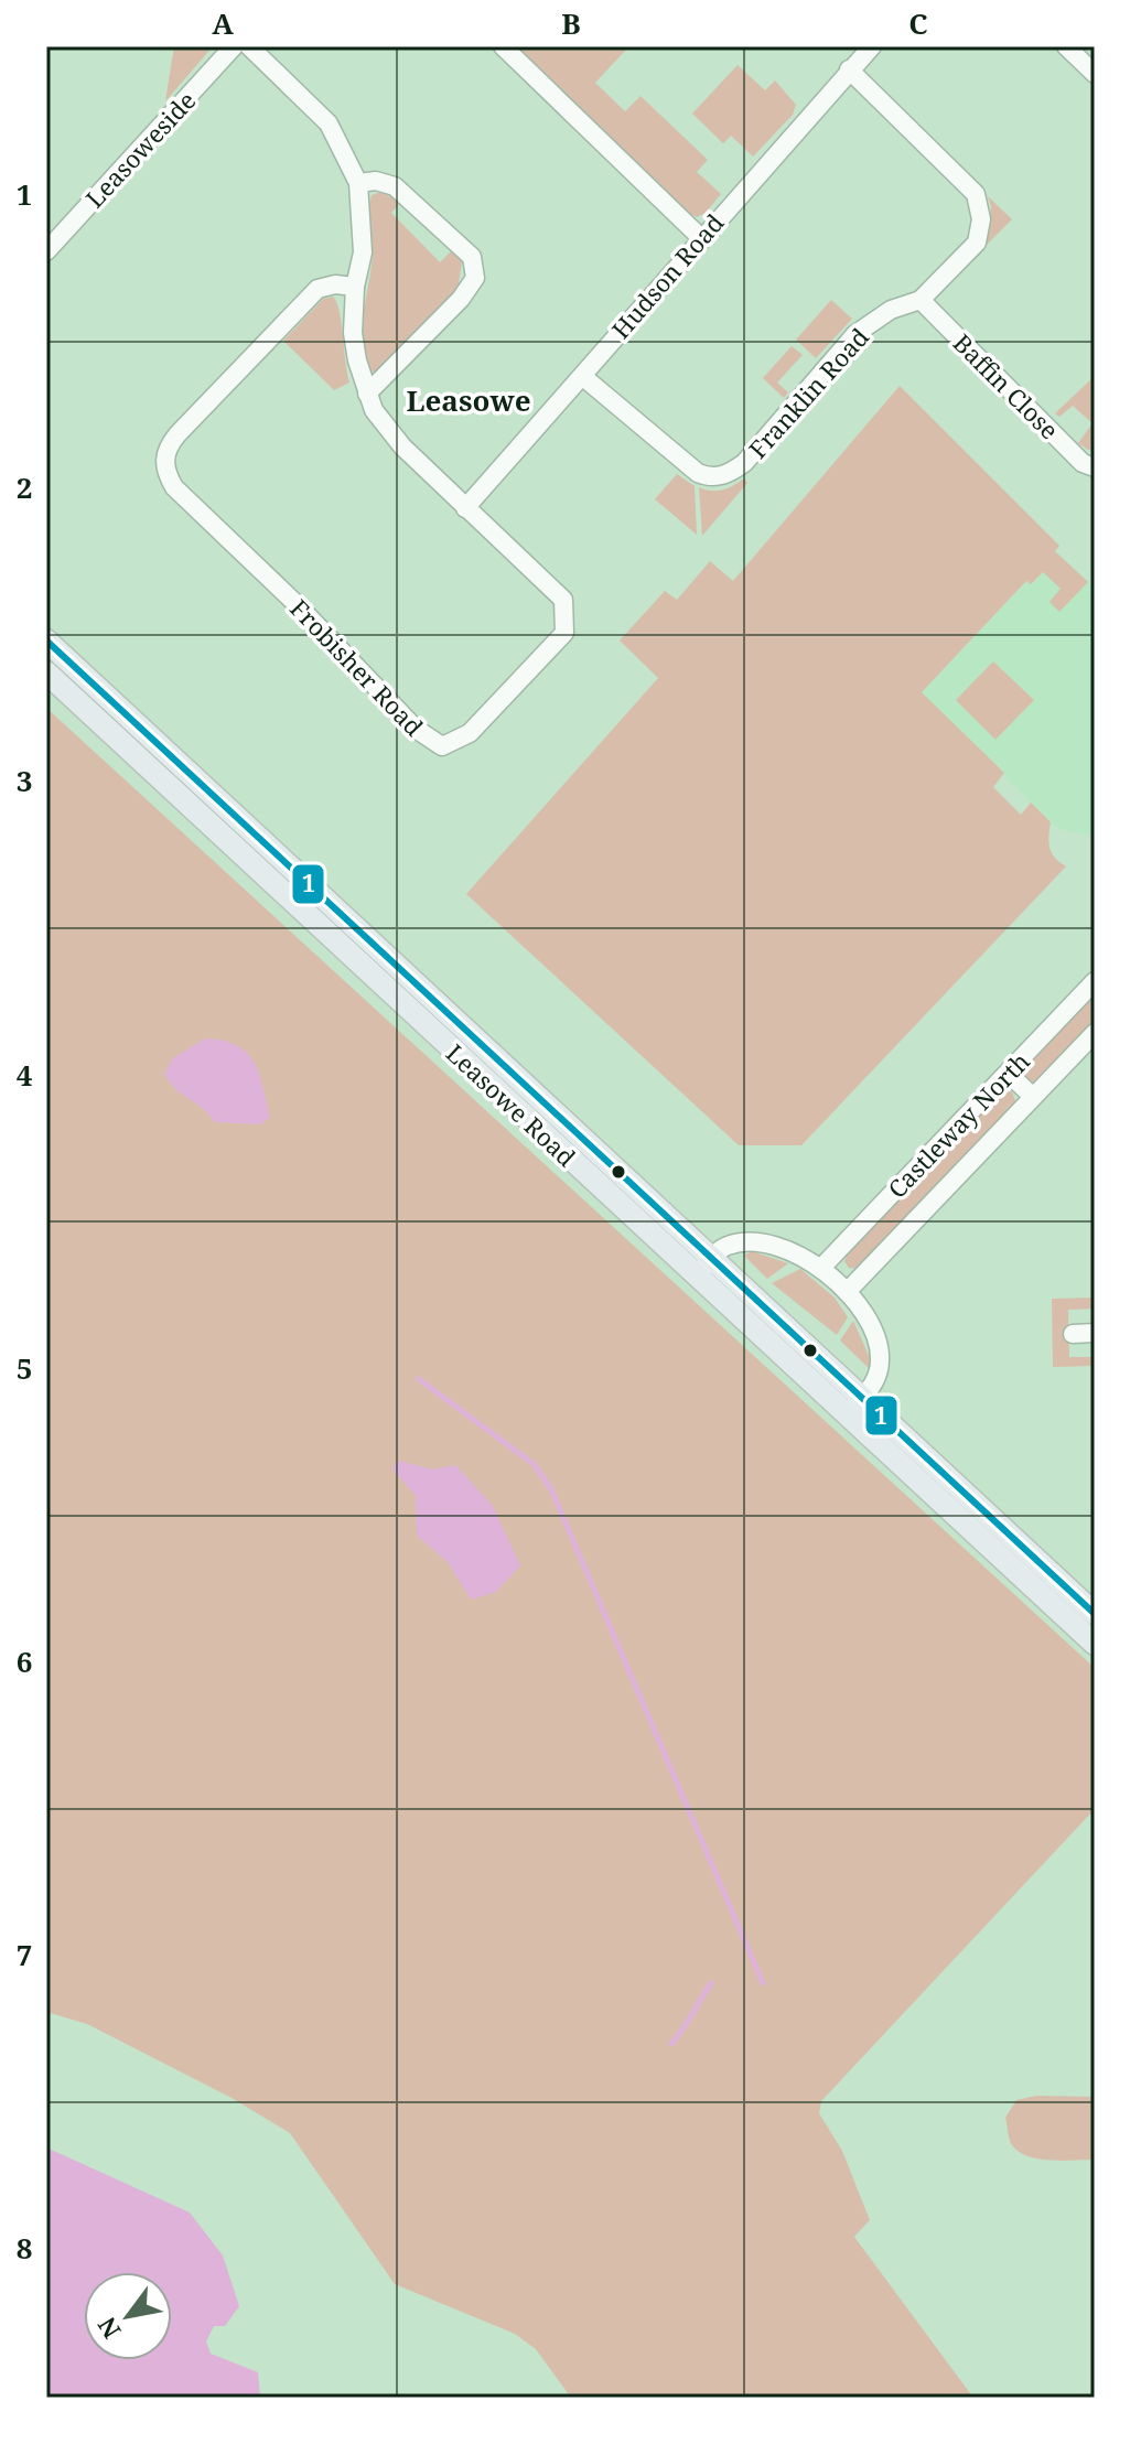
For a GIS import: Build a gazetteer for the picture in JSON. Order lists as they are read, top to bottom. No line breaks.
{"streets":{"main road":["Leasowe Road"],"street":["Leasoweside","Hudson Road","Baffin Close","Franklin Road","Frobisher Road","Castleway North"]},"crossings":[["Hudson Road","Franklin Road"],["Hudson Road","Frobisher Road"],["Baffin Close","Franklin Road"]],"districts":["Leasowe"],"lines":["transit line 1"],"north":"bottom left","grid":{"columns":["A","B","C"],"rows":["1","2","3","4","5","6","7","8"]}}
